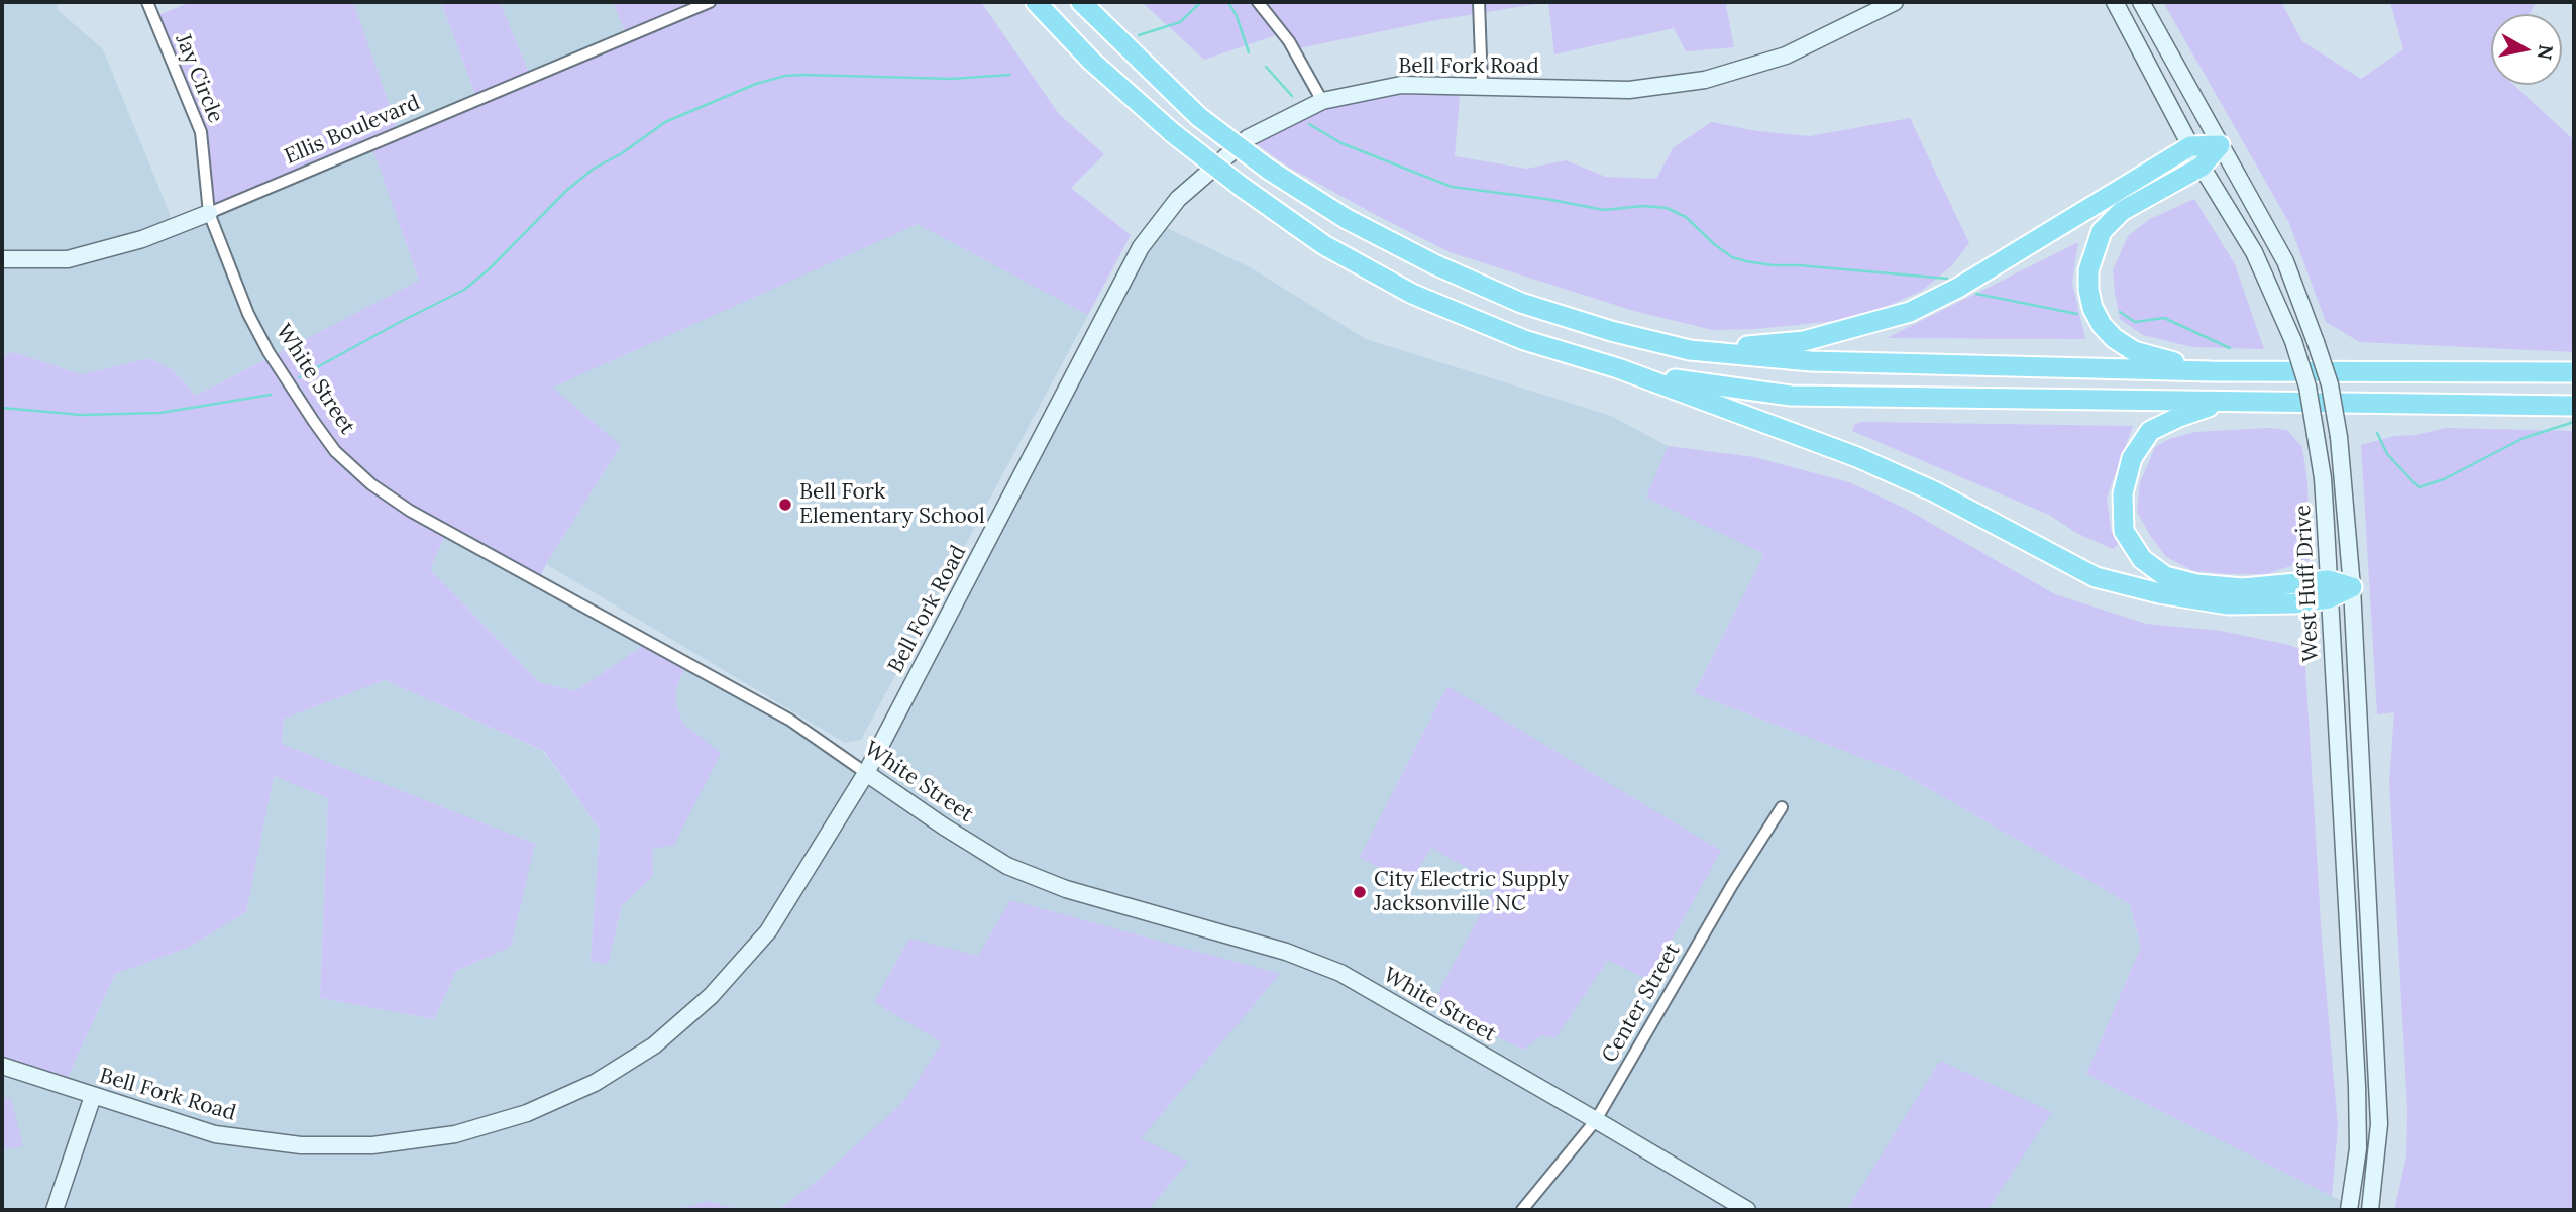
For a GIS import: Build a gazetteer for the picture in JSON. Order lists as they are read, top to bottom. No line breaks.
{"streets":{"main road":["Bell Fork Road","Ellis Boulevard","White Street","West Huff Drive"],"street":["Jay Circle","Center Street"]},"crossings":[["Bell Fork Road","White Street"],["Jay Circle","Ellis Boulevard"],["Jay Circle","White Street"],["Ellis Boulevard","White Street"],["White Street","Center Street"]],"places":["Bell Fork Elementary School","City Electric Supply Jacksonville NC"],"north":"right"}
